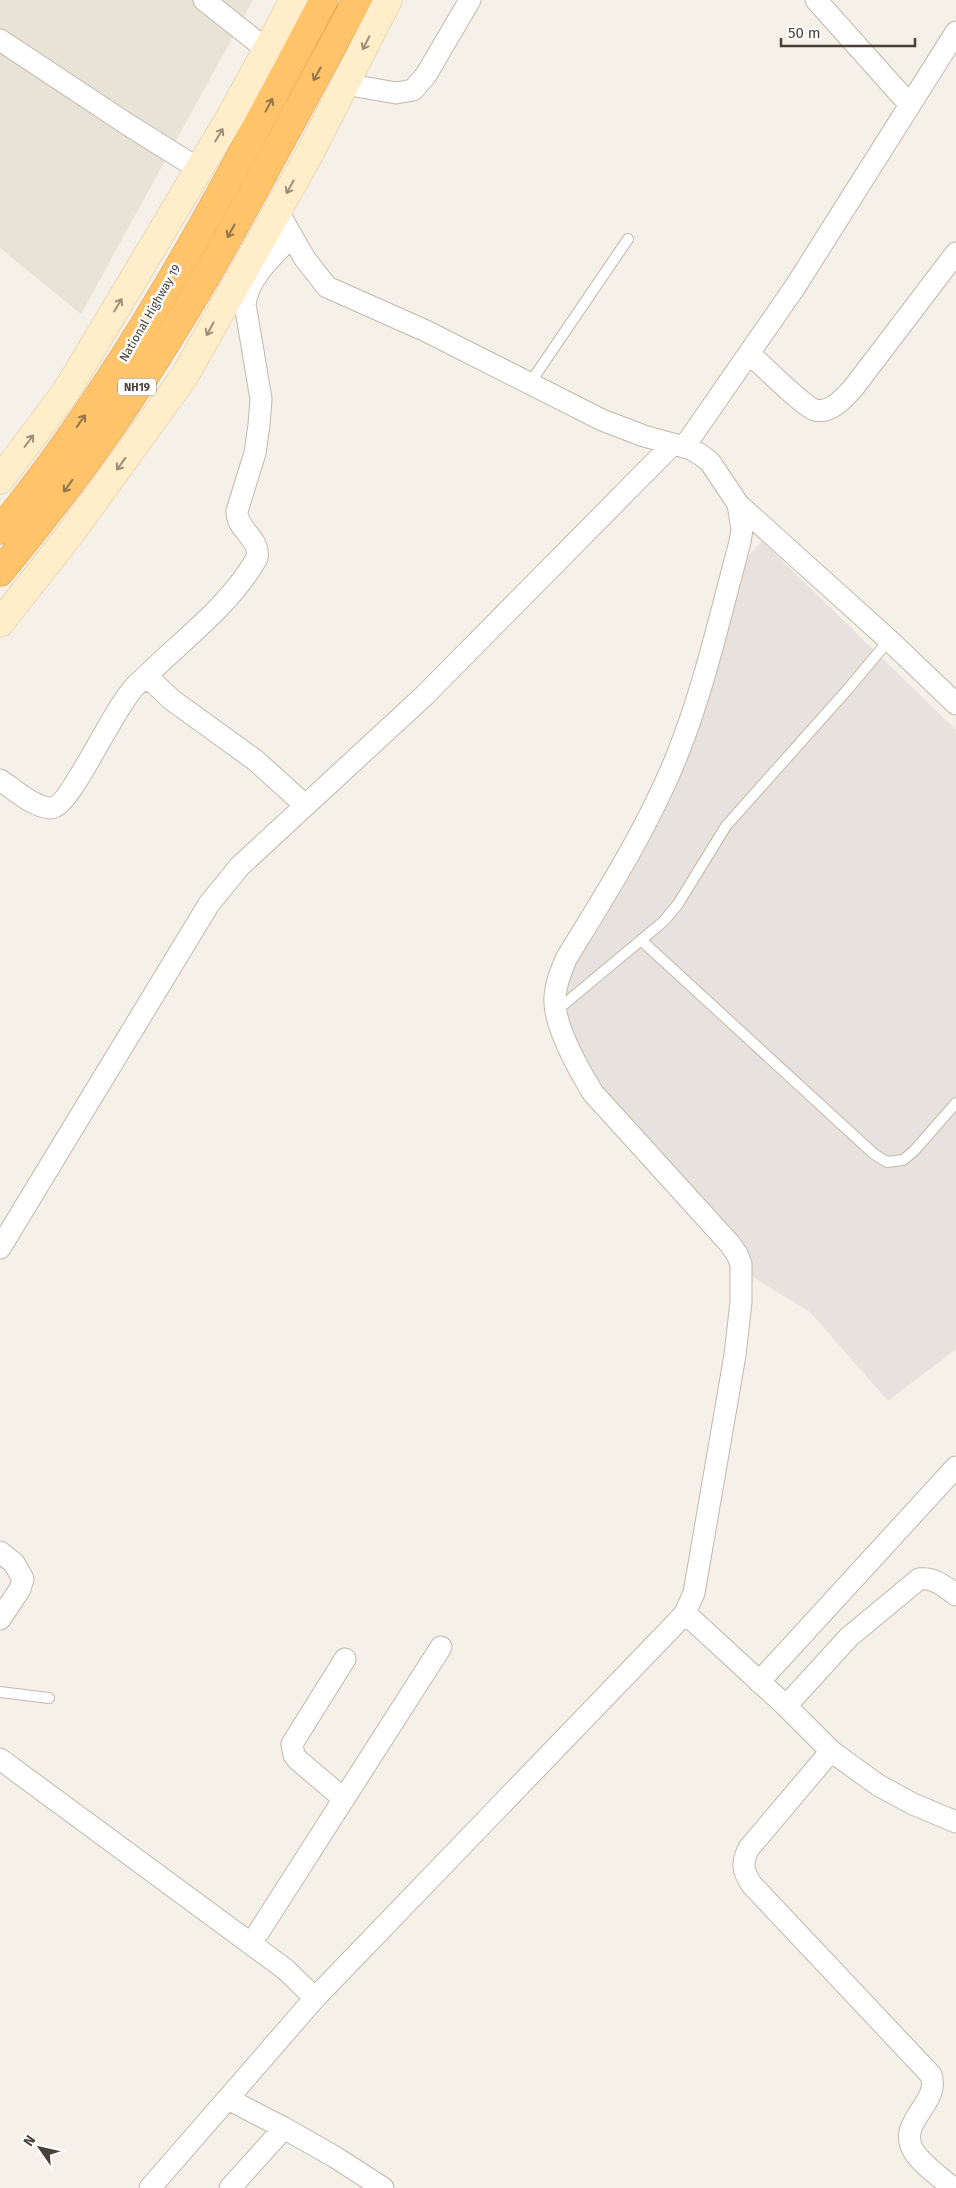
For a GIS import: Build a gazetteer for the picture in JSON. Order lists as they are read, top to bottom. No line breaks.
{"streets":{"highway":["National Highway 19","NH19"]},"scale_bar":"50 m","north":"top left"}
